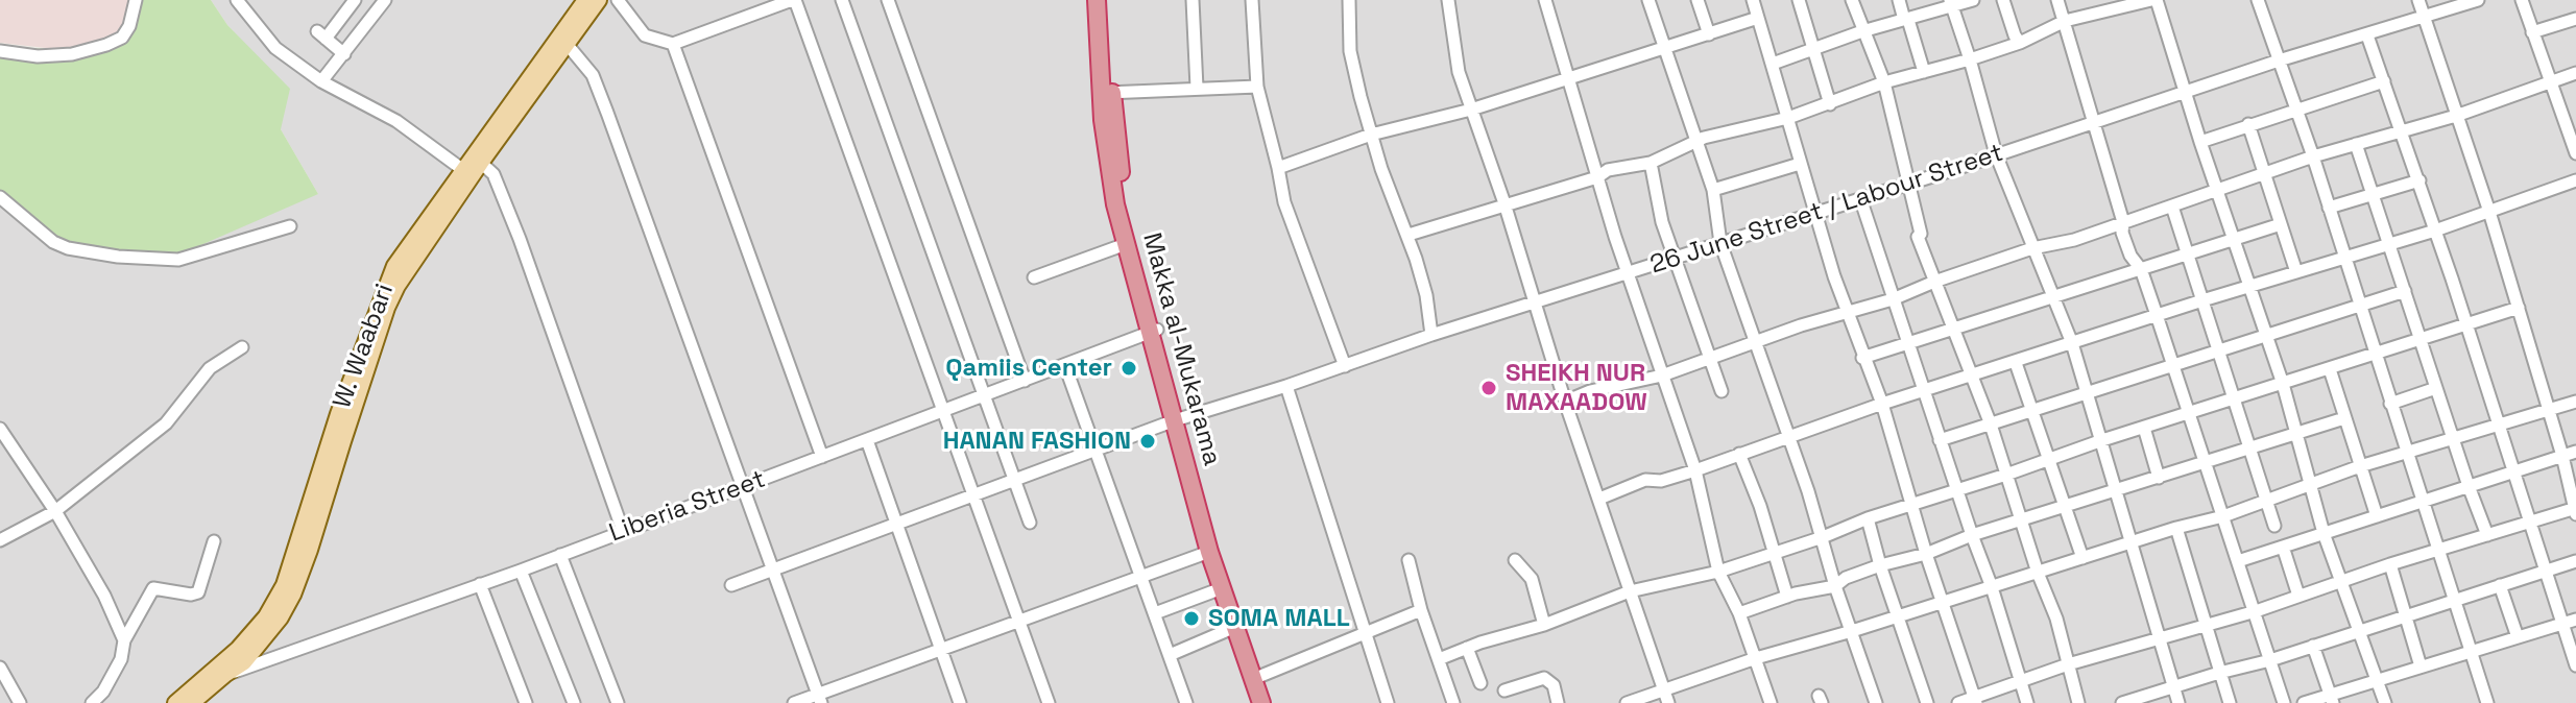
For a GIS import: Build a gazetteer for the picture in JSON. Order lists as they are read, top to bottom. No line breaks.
{"streets":{"highway":["Makka al-Mukarama"],"main road":["W. Waabari"],"street":["26 June Street / Labour Street","Liberia Street"]},"crossings":[["26 June Street / Labour Street","Makka al-Mukarama"],["W. Waabari","Liberia Street"],["Makka al-Mukarama","Liberia Street"]],"places":["Qamiis Center","SHEIKH NUR MAXAADOW","HANAN FASHION","SOMA MALL"]}
